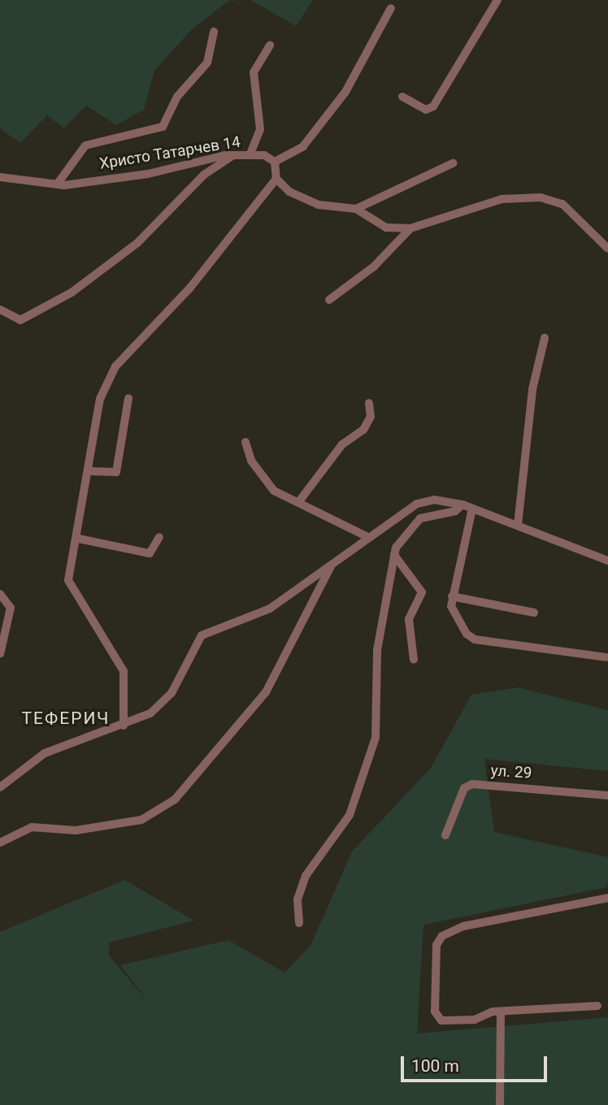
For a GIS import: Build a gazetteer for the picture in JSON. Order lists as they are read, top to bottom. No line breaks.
{"streets":{"street":["Христо Татарчев 14","ул. 29"]},"districts":["ТЕФЕРИЧ"],"scale_bar":"100 m"}
